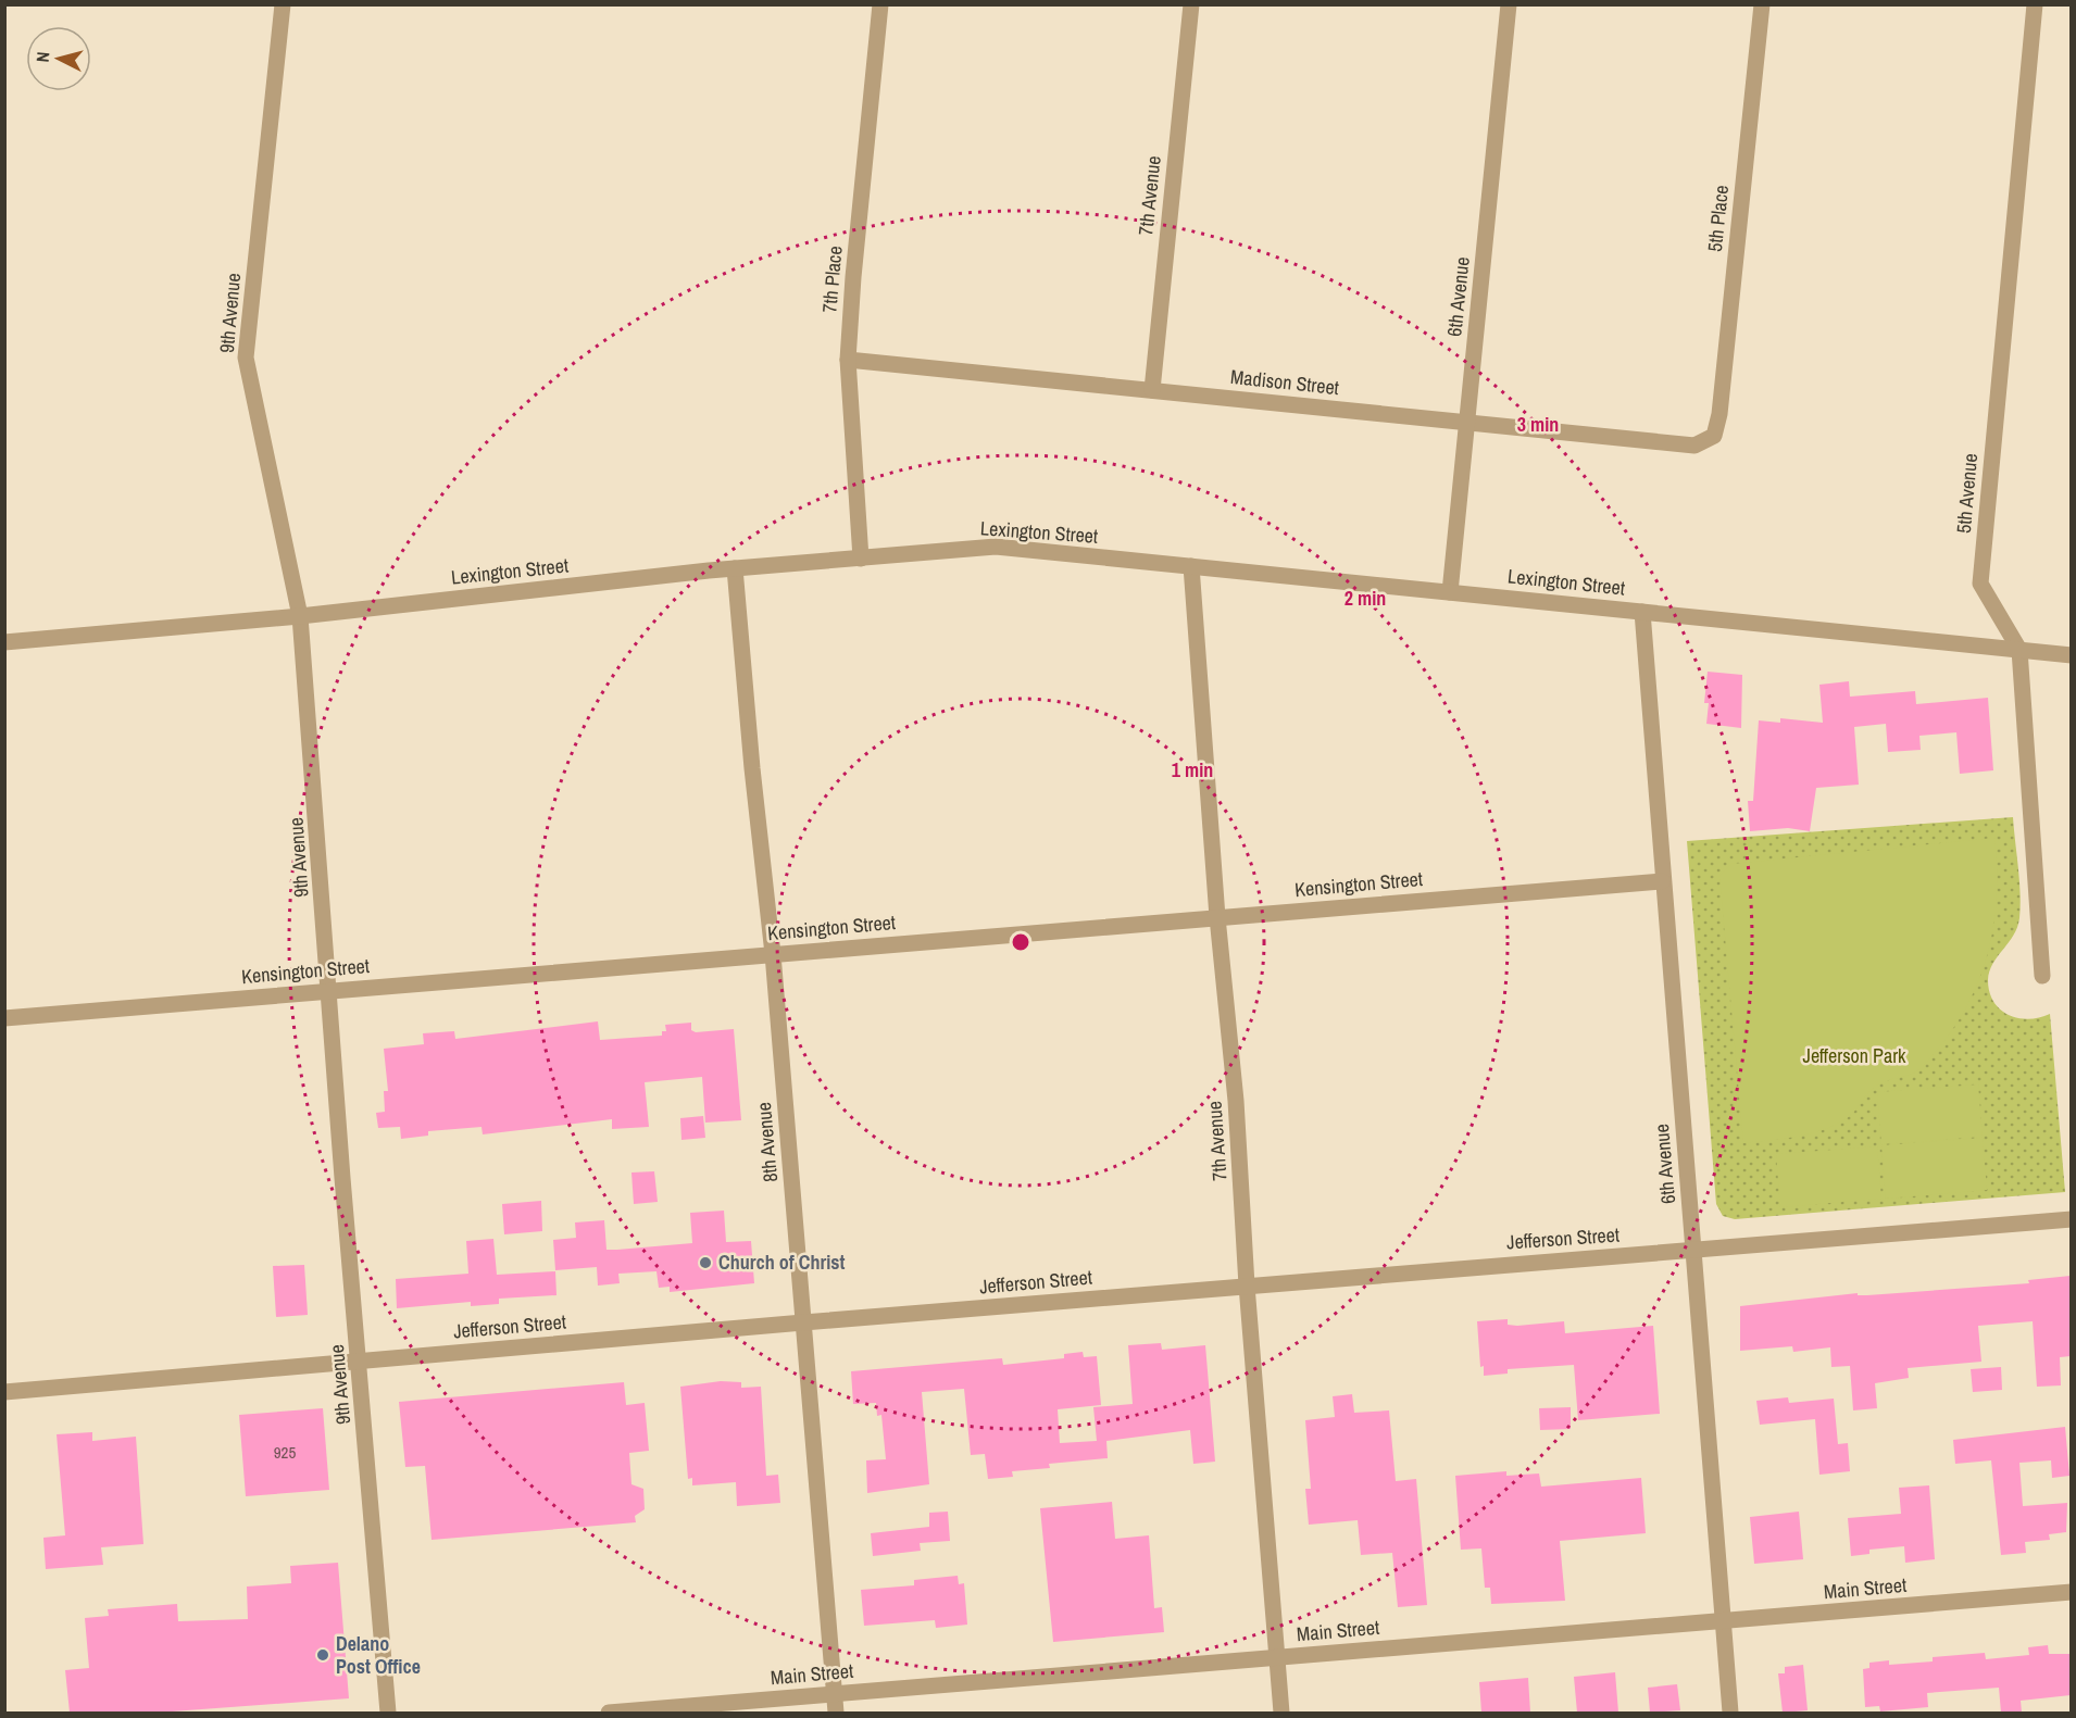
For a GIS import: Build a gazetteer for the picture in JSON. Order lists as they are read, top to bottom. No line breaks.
{"streets":{"street":["7th Avenue","5th Place","7th Place","6th Avenue","9th Avenue","Madison Street","5th Avenue","Lexington Street","Kensington Street","8th Avenue","Jefferson Street","Main Street"]},"crossings":[["7th Avenue","Madison Street"],["7th Avenue","Lexington Street"],["7th Avenue","Kensington Street"],["7th Avenue","Jefferson Street"],["7th Avenue","Main Street"],["5th Place","Madison Street"],["7th Place","Madison Street"],["7th Place","Lexington Street"],["6th Avenue","Madison Street"],["6th Avenue","Lexington Street"],["6th Avenue","Kensington Street"],["6th Avenue","Jefferson Street"],["6th Avenue","Main Street"],["9th Avenue","Lexington Street"],["9th Avenue","Kensington Street"],["9th Avenue","Jefferson Street"],["5th Avenue","Lexington Street"],["Lexington Street","8th Avenue"],["Kensington Street","8th Avenue"],["8th Avenue","Jefferson Street"],["8th Avenue","Main Street"]],"parks":["Jefferson Park"],"places":["Church of Christ","Delano Post Office"],"house_numbers":["925"],"north":"left","rings":["3 min","2 min","1 min"]}
